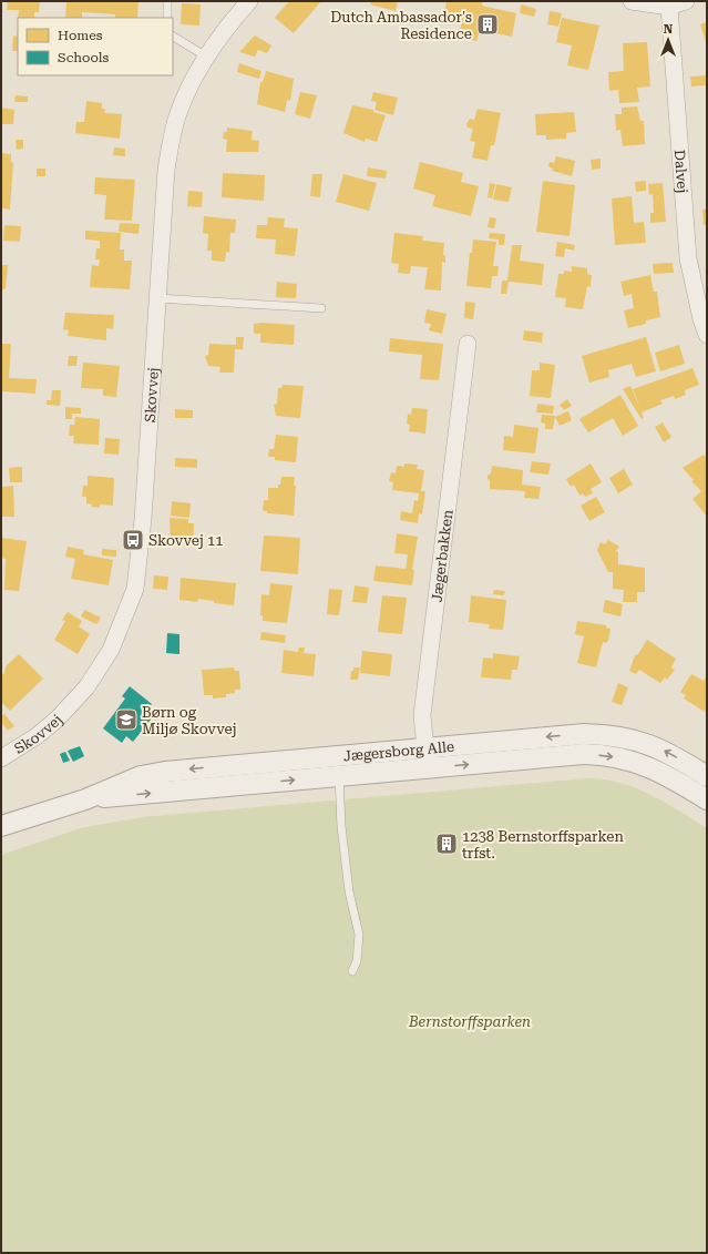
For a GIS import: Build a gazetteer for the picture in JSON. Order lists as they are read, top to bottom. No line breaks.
{"streets":{"street":["Dalvej","Skovvej","Jægerbakken","Jægersborg Alle"]},"crossings":[["Jægerbakken","Jægersborg Alle"]],"parks":["Bernstorffsparken"],"places":{"building":["Dutch Ambassador's Residence","1238 Bernstorffsparken trfst."],"bus stop":["Skovvej 11"],"school or university":["Børn og Miljø Skovvej"]},"legend":["Homes","Schools"],"north":"top"}
